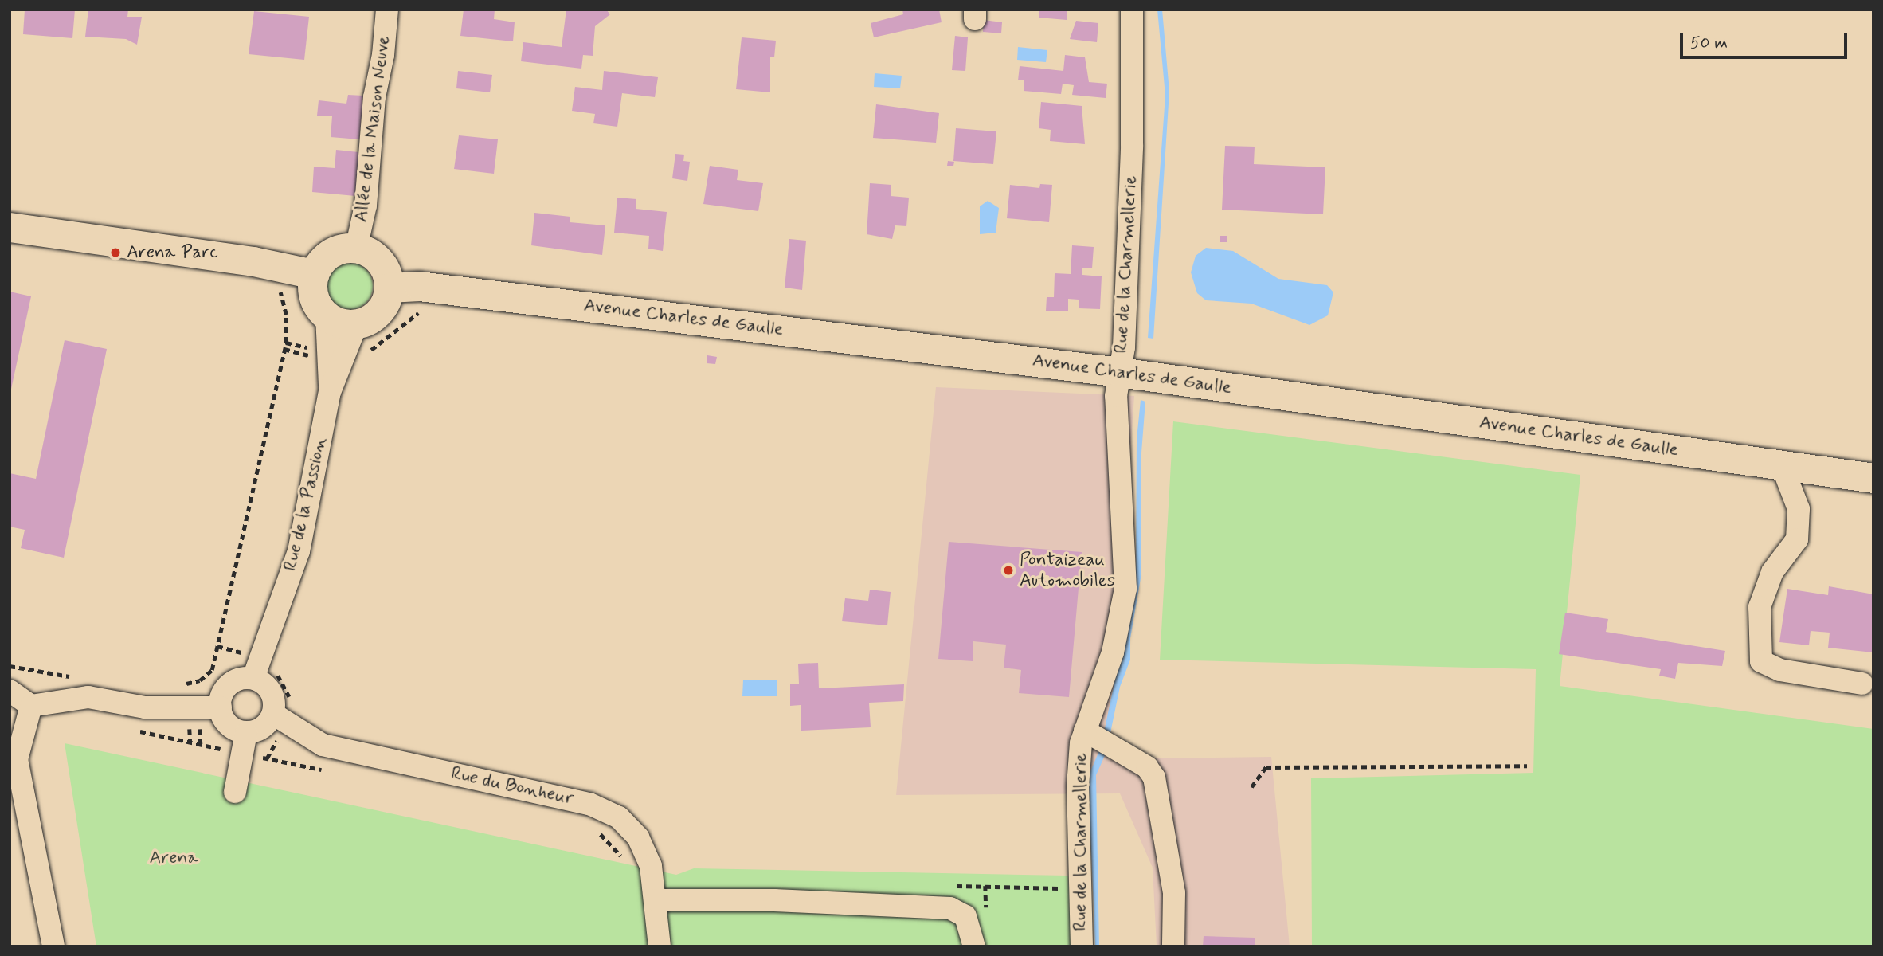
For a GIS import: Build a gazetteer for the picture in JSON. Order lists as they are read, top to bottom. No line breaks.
{"streets":{"main road":["Avenue Charles de Gaulle"],"street":["Allée de la Maison Neuve","Rue de la Charmellerie","Rue de la Passion","Rue du Bonheur"]},"crossings":[["Allée de la Maison Neuve","Avenue Charles de Gaulle"],["Rue de la Charmellerie","Avenue Charles de Gaulle"],["Rue de la Passion","Rue du Bonheur"]],"parks":["Arena"],"places":["Arena Parc","Pontaizeau Automobiles"],"scale_bar":"50 m"}
